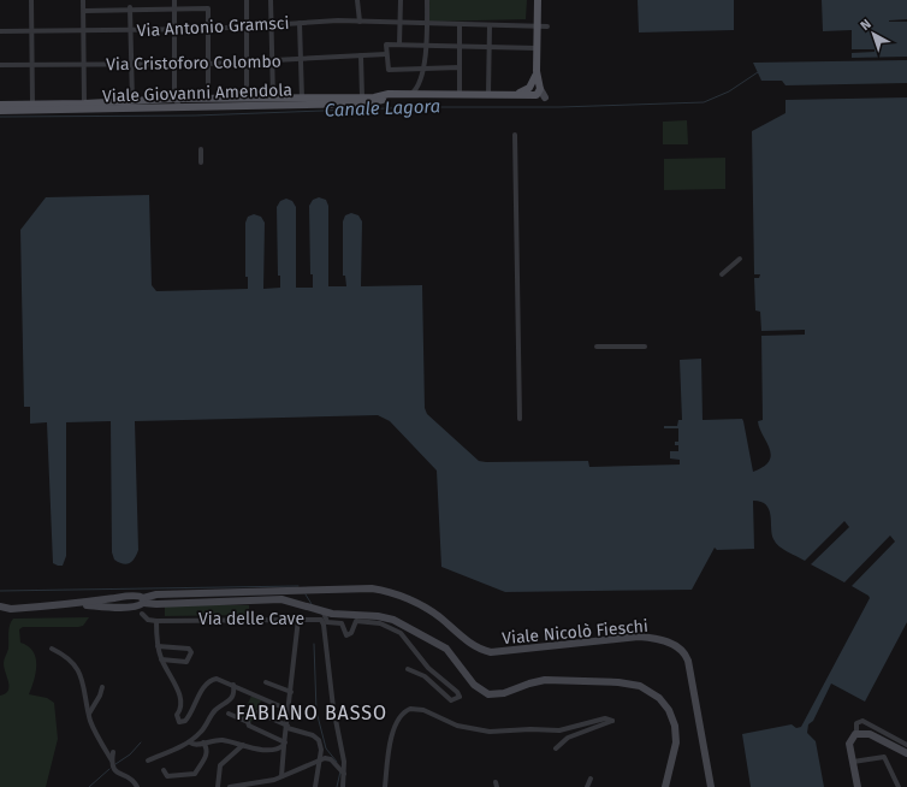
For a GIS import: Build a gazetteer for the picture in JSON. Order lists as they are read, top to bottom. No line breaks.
{"streets":{"main road":["Viale Giovanni Amendola","Viale Nicolò Fieschi"],"street":["Via Antonio Gramsci","Via Cristoforo Colombo","Via delle Cave"]},"crossings":[["Via delle Cave","Viale Nicolò Fieschi"]],"districts":["FABIANO BASSO"],"water":["Canale Lagora"],"north":"top left"}
